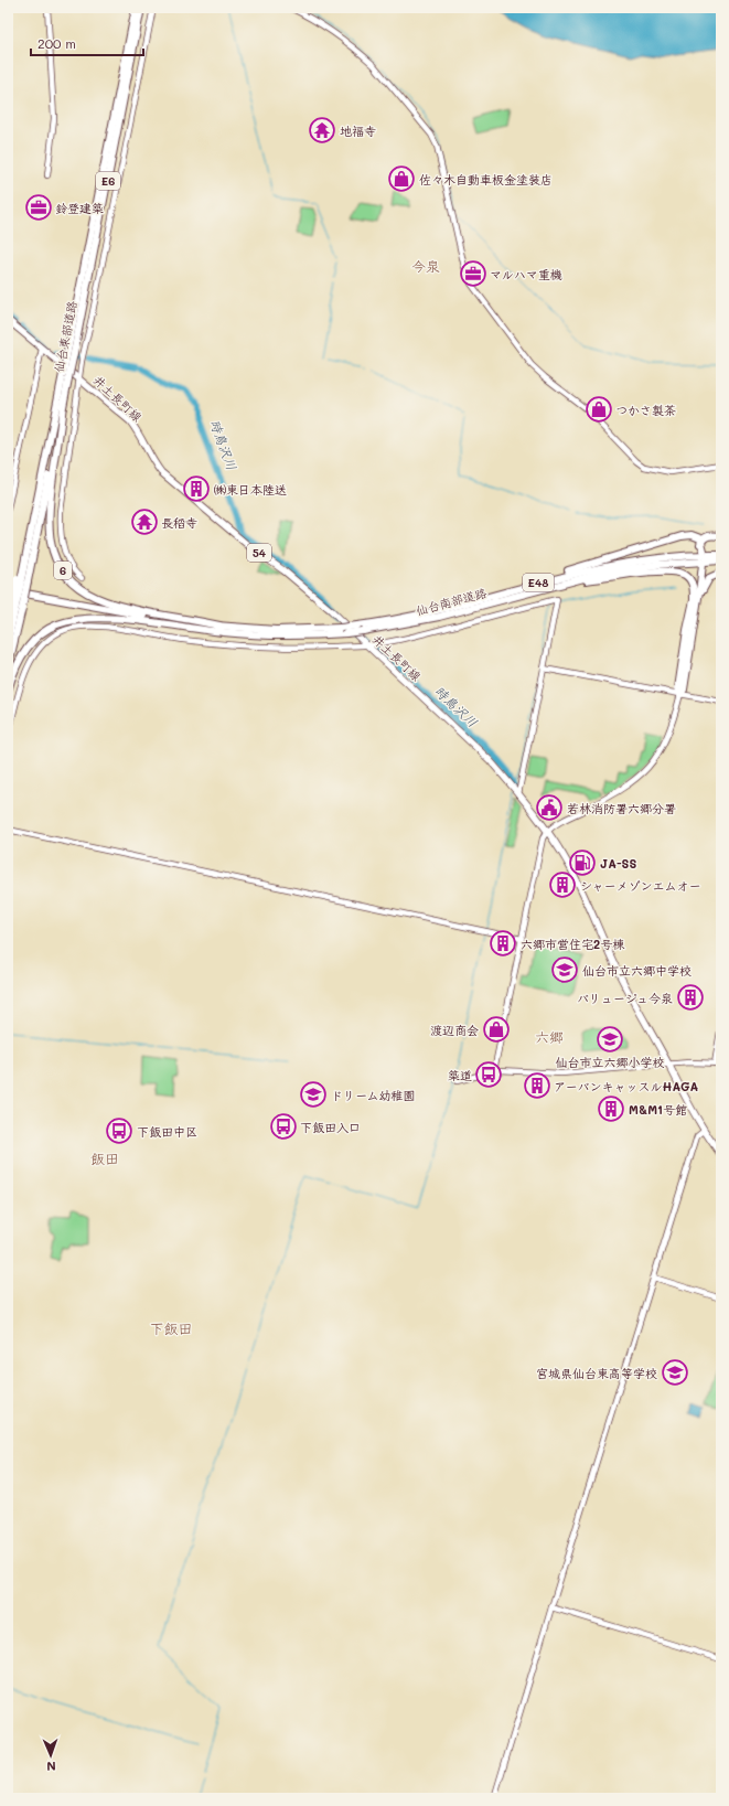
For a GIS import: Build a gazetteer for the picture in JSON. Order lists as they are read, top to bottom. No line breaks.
{"streets":{"highway":["E6","仙台東部道路","6","E48","仙台南部道路"],"main road":["井土長町線","54"]},"crossings":[["仙台東部道路","6"],["6","仙台南部道路"]],"districts":["今泉","六郷","飯田","下飯田"],"water":["時鳥沢川"],"places":{"temple":["地福寺","長稻寺"],"shop":["佐々木自動車板金塗装店","つかさ製茶","渡辺商会"],"office":["鈴登建築","マルハマ重機"],"building":["㈱東日本陸送","シャーメゾンエムオー","六郷市営住宅2号棟","バリュージュ今泉","アーバンキャッスルHAGA","M&M1号館"],"public building":["若林消防署六郷分署"],"fuel station":["JA-SS"],"school or university":["仙台市立六郷中学校","仙台市立六郷小学校","ドリーム幼稚園","宮城県仙台東高等学校"],"bus stop":["築道","下飯田入口","下飯田中区"]},"scale_bar":"200 m","north":"bottom"}
